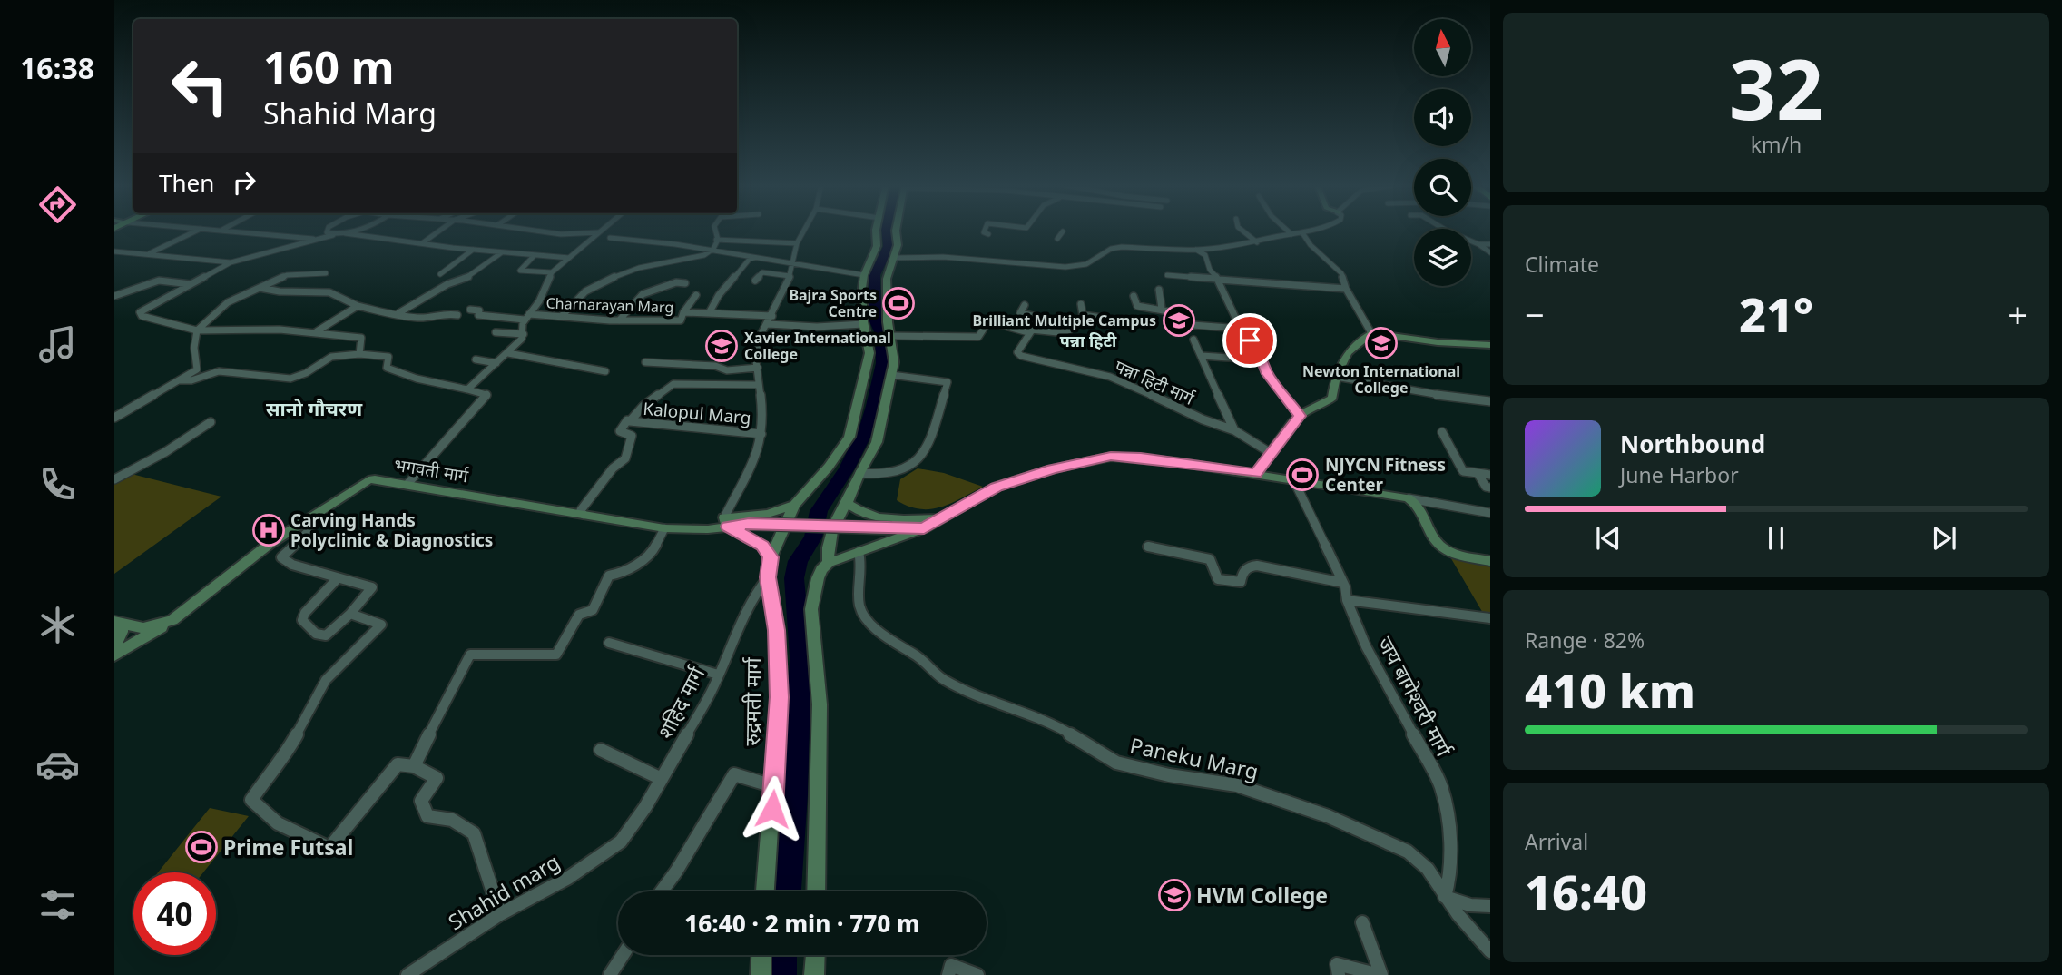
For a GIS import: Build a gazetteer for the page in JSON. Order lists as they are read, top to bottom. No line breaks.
{"streets":{"street":["Charnarayan Marg","पन्ना हिटी मार्ग","Kalopul Marg","भगवती मार्ग","जय बागेश्वरी मार्ग","रुद्रमती मार्ग","शहिद मार्ग","Paneku Marg","Shahid marg"]},"crossings":[["जय बागेश्वरी मार्ग","Paneku Marg"],["रुद्रमती मार्ग","शहिद मार्ग"],["शहिद मार्ग","Shahid marg"]],"districts":["पन्ना हिटी","सानो गौचरण"],"places":{"sports":["Bajra Sports Centre","NJYCN Fitness Center","Prime Futsal"],"school or university":["Brilliant Multiple Campus","Newton International College","Xavier International College","HVM College"],"hospital":["Carving Hands Polyclinic & Diagnostics"]},"north":"top","page":{"tabs":"16:38","tile":[["32","km/h"],"Climate",["Range · 82%","410 km"],["Arrival","16:40"]],"turn":["160 m","Shahid Marg"],"then":"Then","heat":["−","21°","+"],"song":["Northbound","June Harbor"],"limit":"40","trip":"16:40 · 2 min · 770 m"}}
